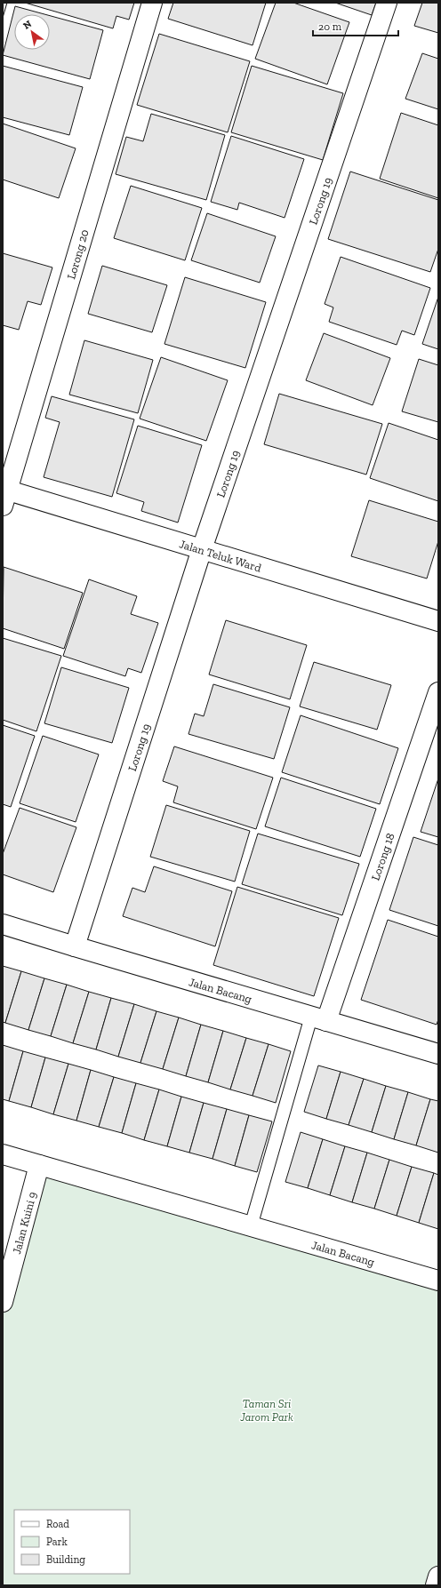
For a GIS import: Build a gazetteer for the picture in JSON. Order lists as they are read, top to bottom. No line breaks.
{"streets":{"street":["Lorong 19","Lorong 20","Jalan Teluk Ward","Lorong 18","Jalan Bacang","Jalan Kuini 9"]},"crossings":[["Lorong 19","Jalan Teluk Ward"],["Lorong 19","Jalan Bacang"],["Lorong 20","Jalan Teluk Ward"],["Lorong 18","Jalan Bacang"],["Jalan Bacang","Jalan Kuini 9"]],"parks":["Taman Sri Jarom Park"],"legend":["Road","Park","Building"],"scale_bar":"20 m","north":"top left"}
